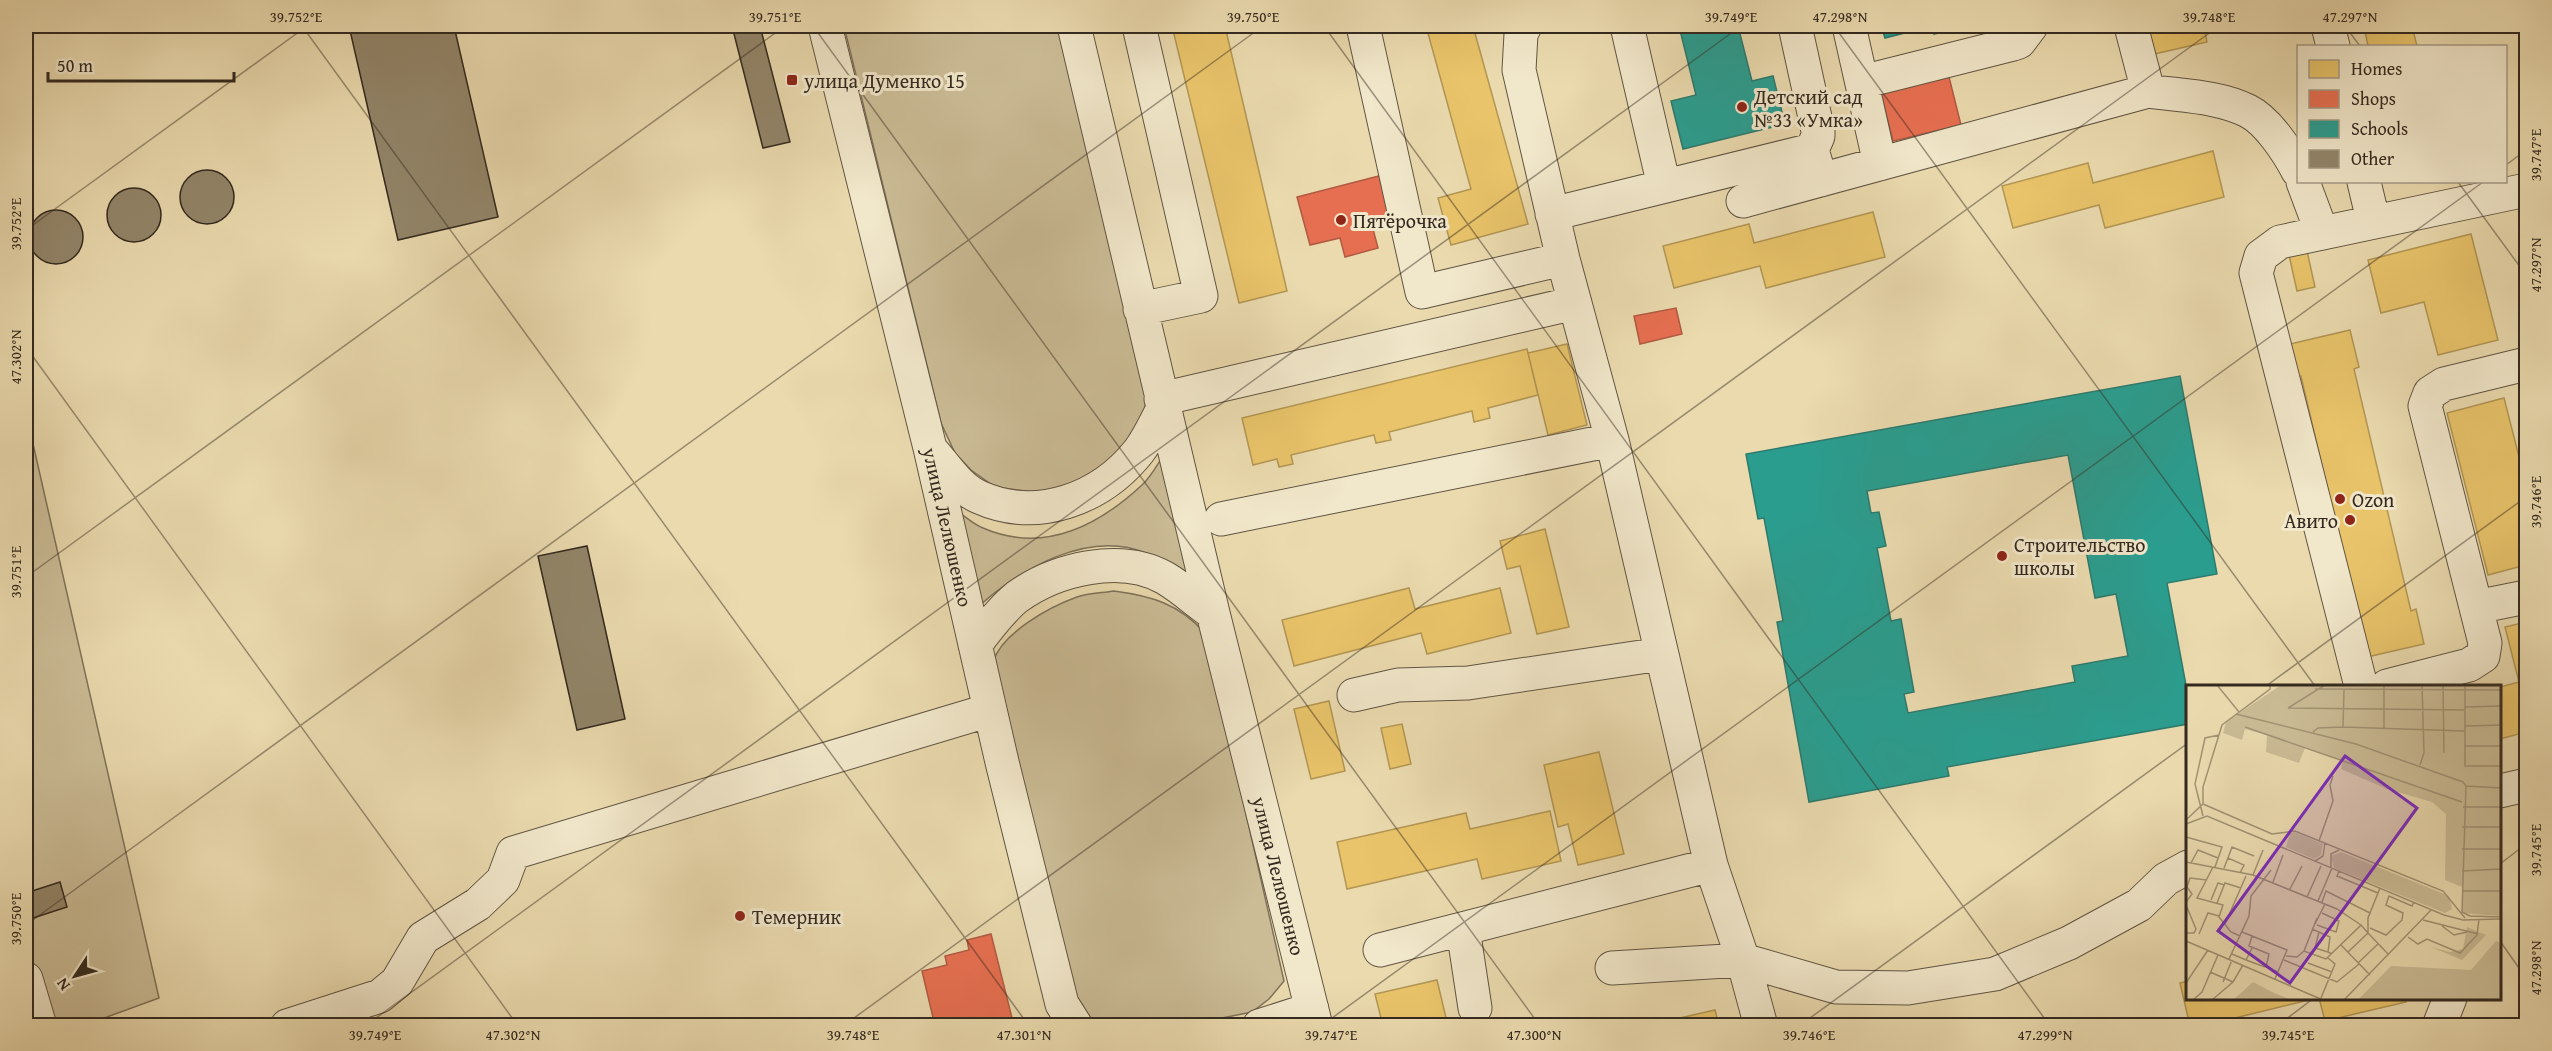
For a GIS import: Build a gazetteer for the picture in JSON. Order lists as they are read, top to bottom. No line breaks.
{"streets":{"street":["улица Лелюшенко"]},"places":{"transit":["улица Думенко 15"],"other":["Детский сад №33 «Умка»","Пятёрочка","Ozon","Авито","Строительство школы","Темерник"]},"legend":["Homes","Shops","Schools","Other"],"scale_bar":"50 m","north":"bottom left","coordinates":["39.752°E","39.751°E","39.750°E","39.749°E","47.298°N","39.748°E","47.297°N","39.747°E","47.302°N","39.746°E","39.745°E","47.301°N","47.300°N","47.299°N"]}
